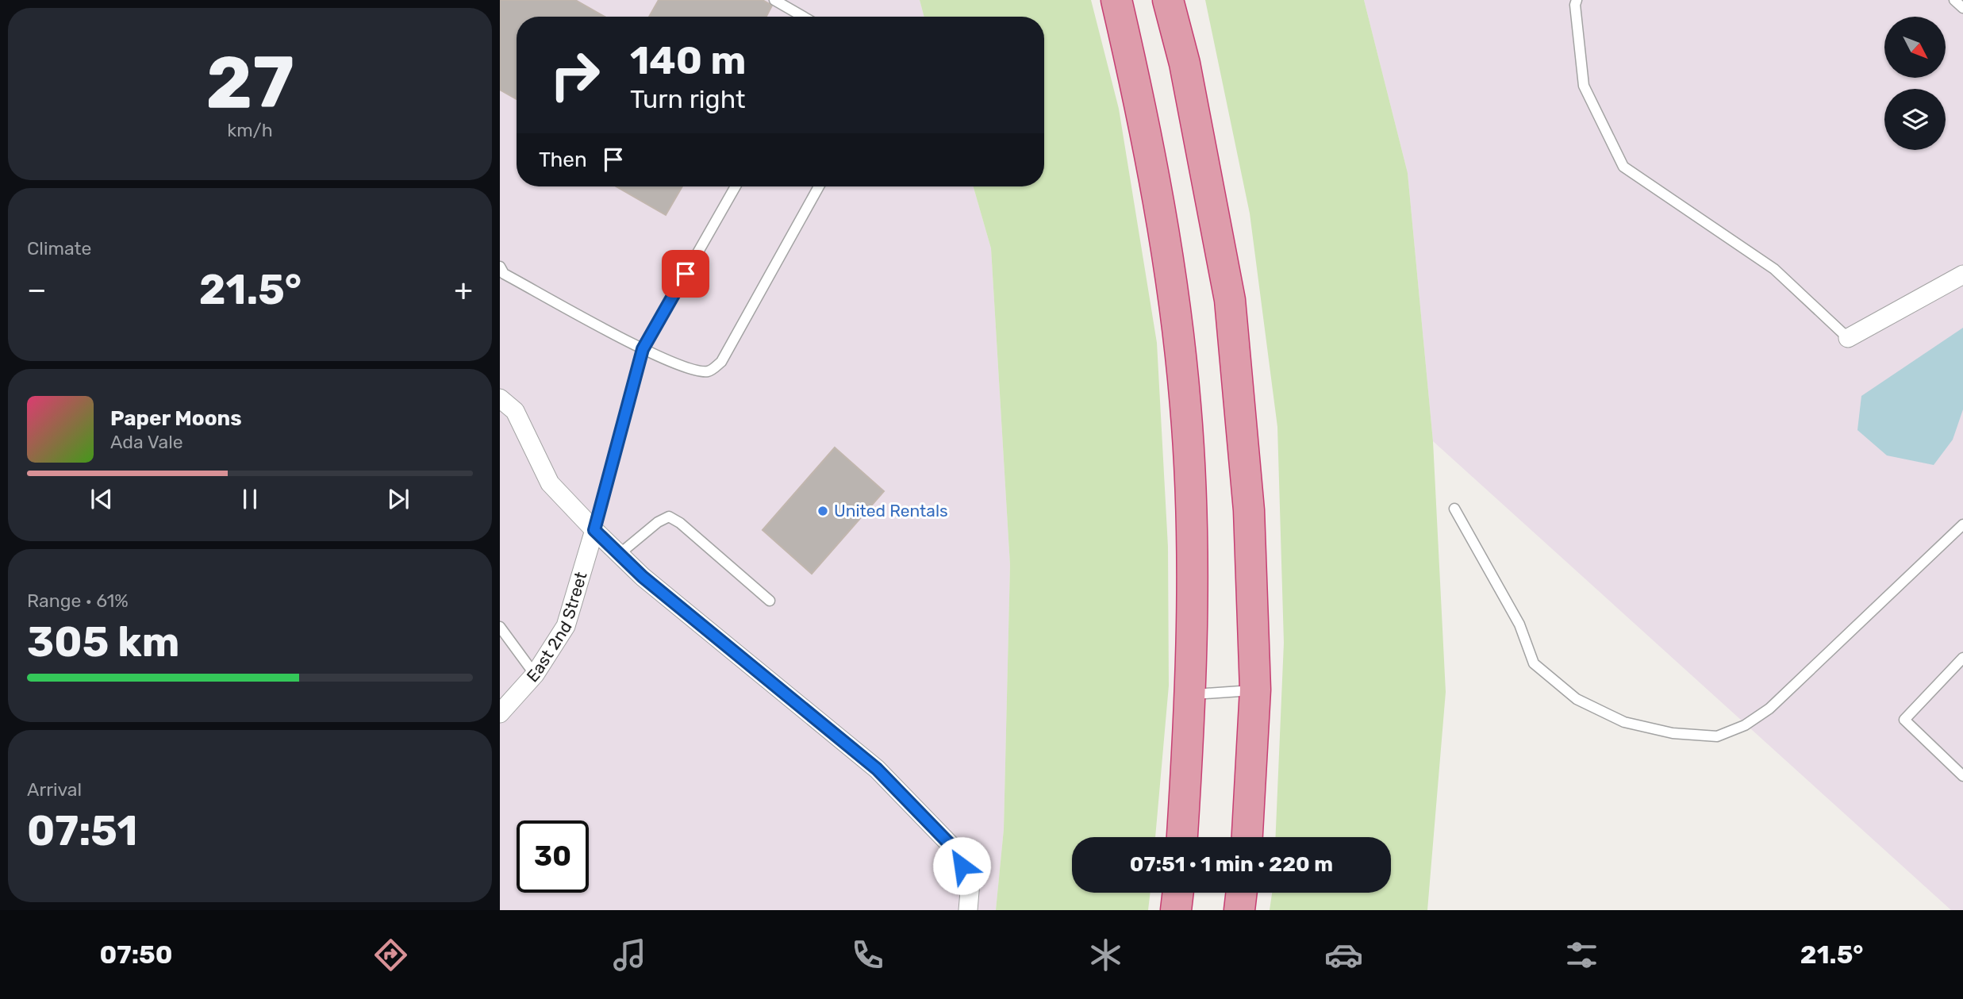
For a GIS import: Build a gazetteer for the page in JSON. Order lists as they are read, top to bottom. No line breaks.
{"streets":{"street":["East 2nd Street"]},"places":["United Rentals"],"north":"bottom right","page":{"tile":[["27","km/h"],"Climate",["Range · 61%","305 km"],["Arrival","07:51"]],"turn":["140 m","Turn right"],"then":"Then","heat":["−","21.5°","+"],"song":["Paper Moons","Ada Vale"],"limit":"30","trip":"07:51 · 1 min · 220 m","tabs":["07:50","21.5°"]}}
